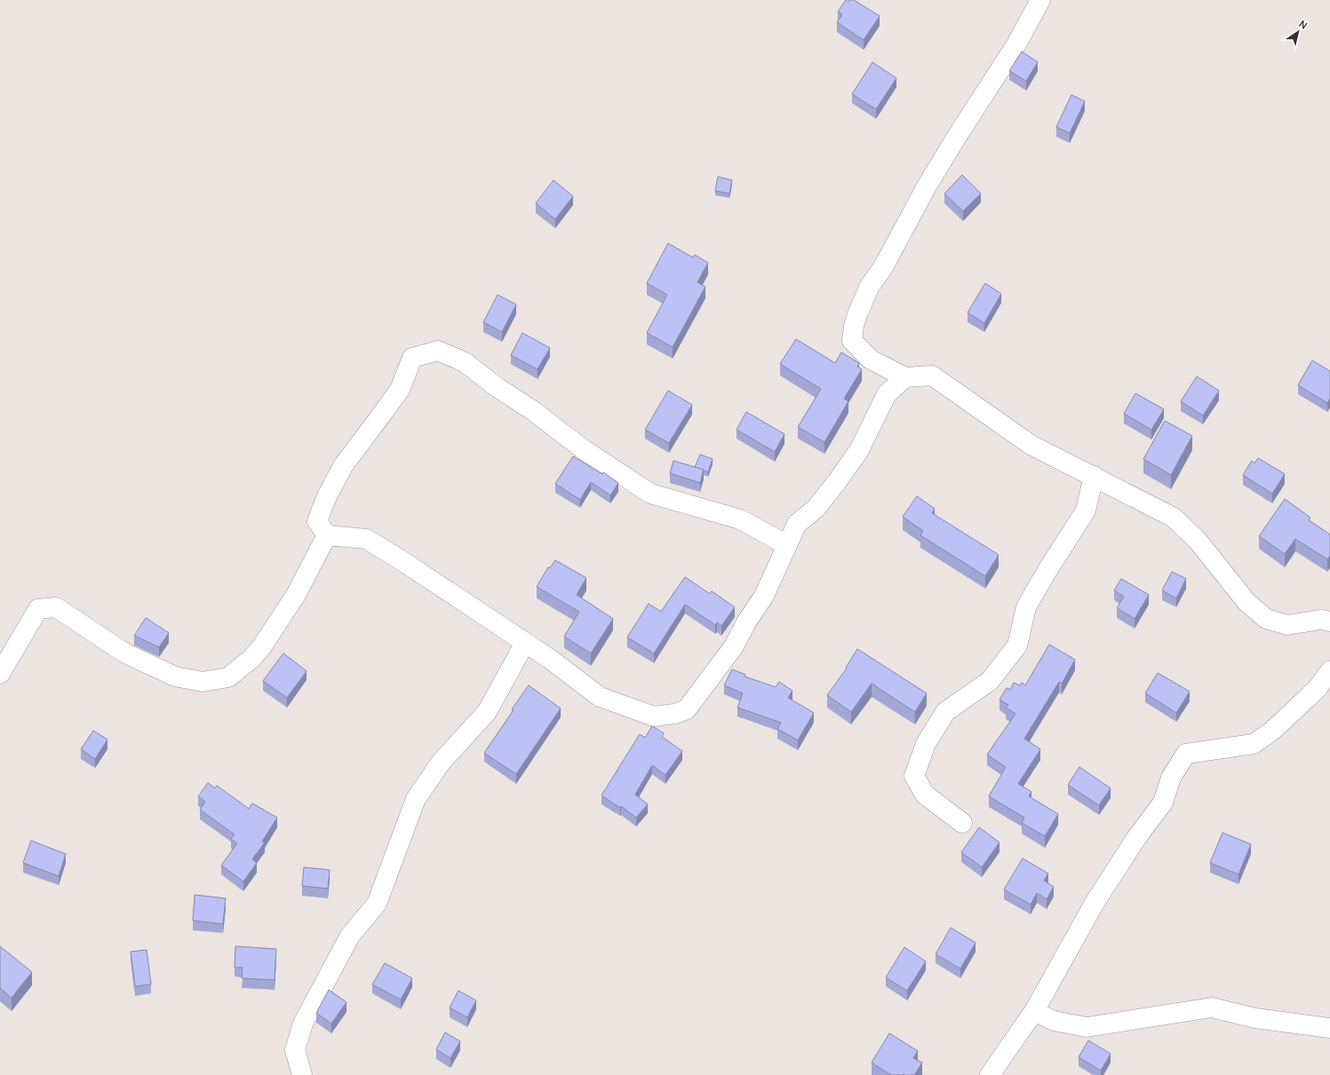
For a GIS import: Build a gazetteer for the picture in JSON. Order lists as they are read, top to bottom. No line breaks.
{"north":"top right"}
